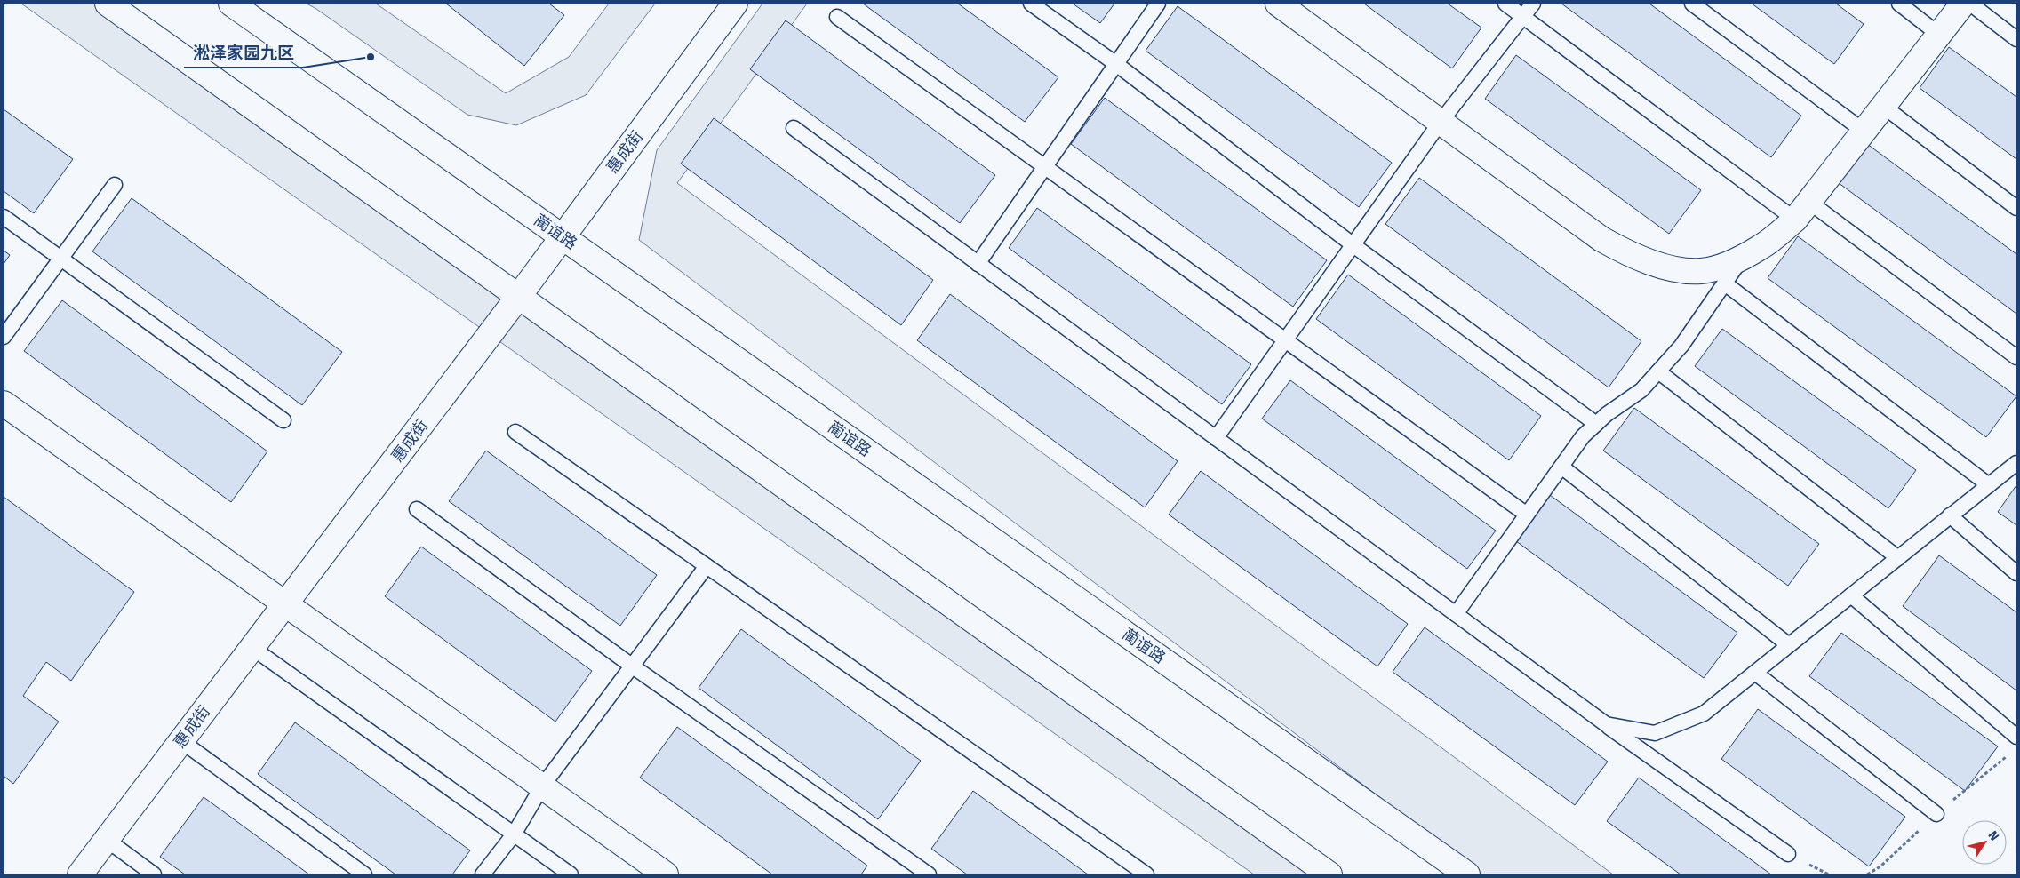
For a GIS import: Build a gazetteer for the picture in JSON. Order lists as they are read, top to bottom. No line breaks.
{"streets":{"main road":["惠成街","蔺谊路"]},"crossings":[["惠成街","蔺谊路"]],"places":["淞泽家园九区"],"north":"top right"}
